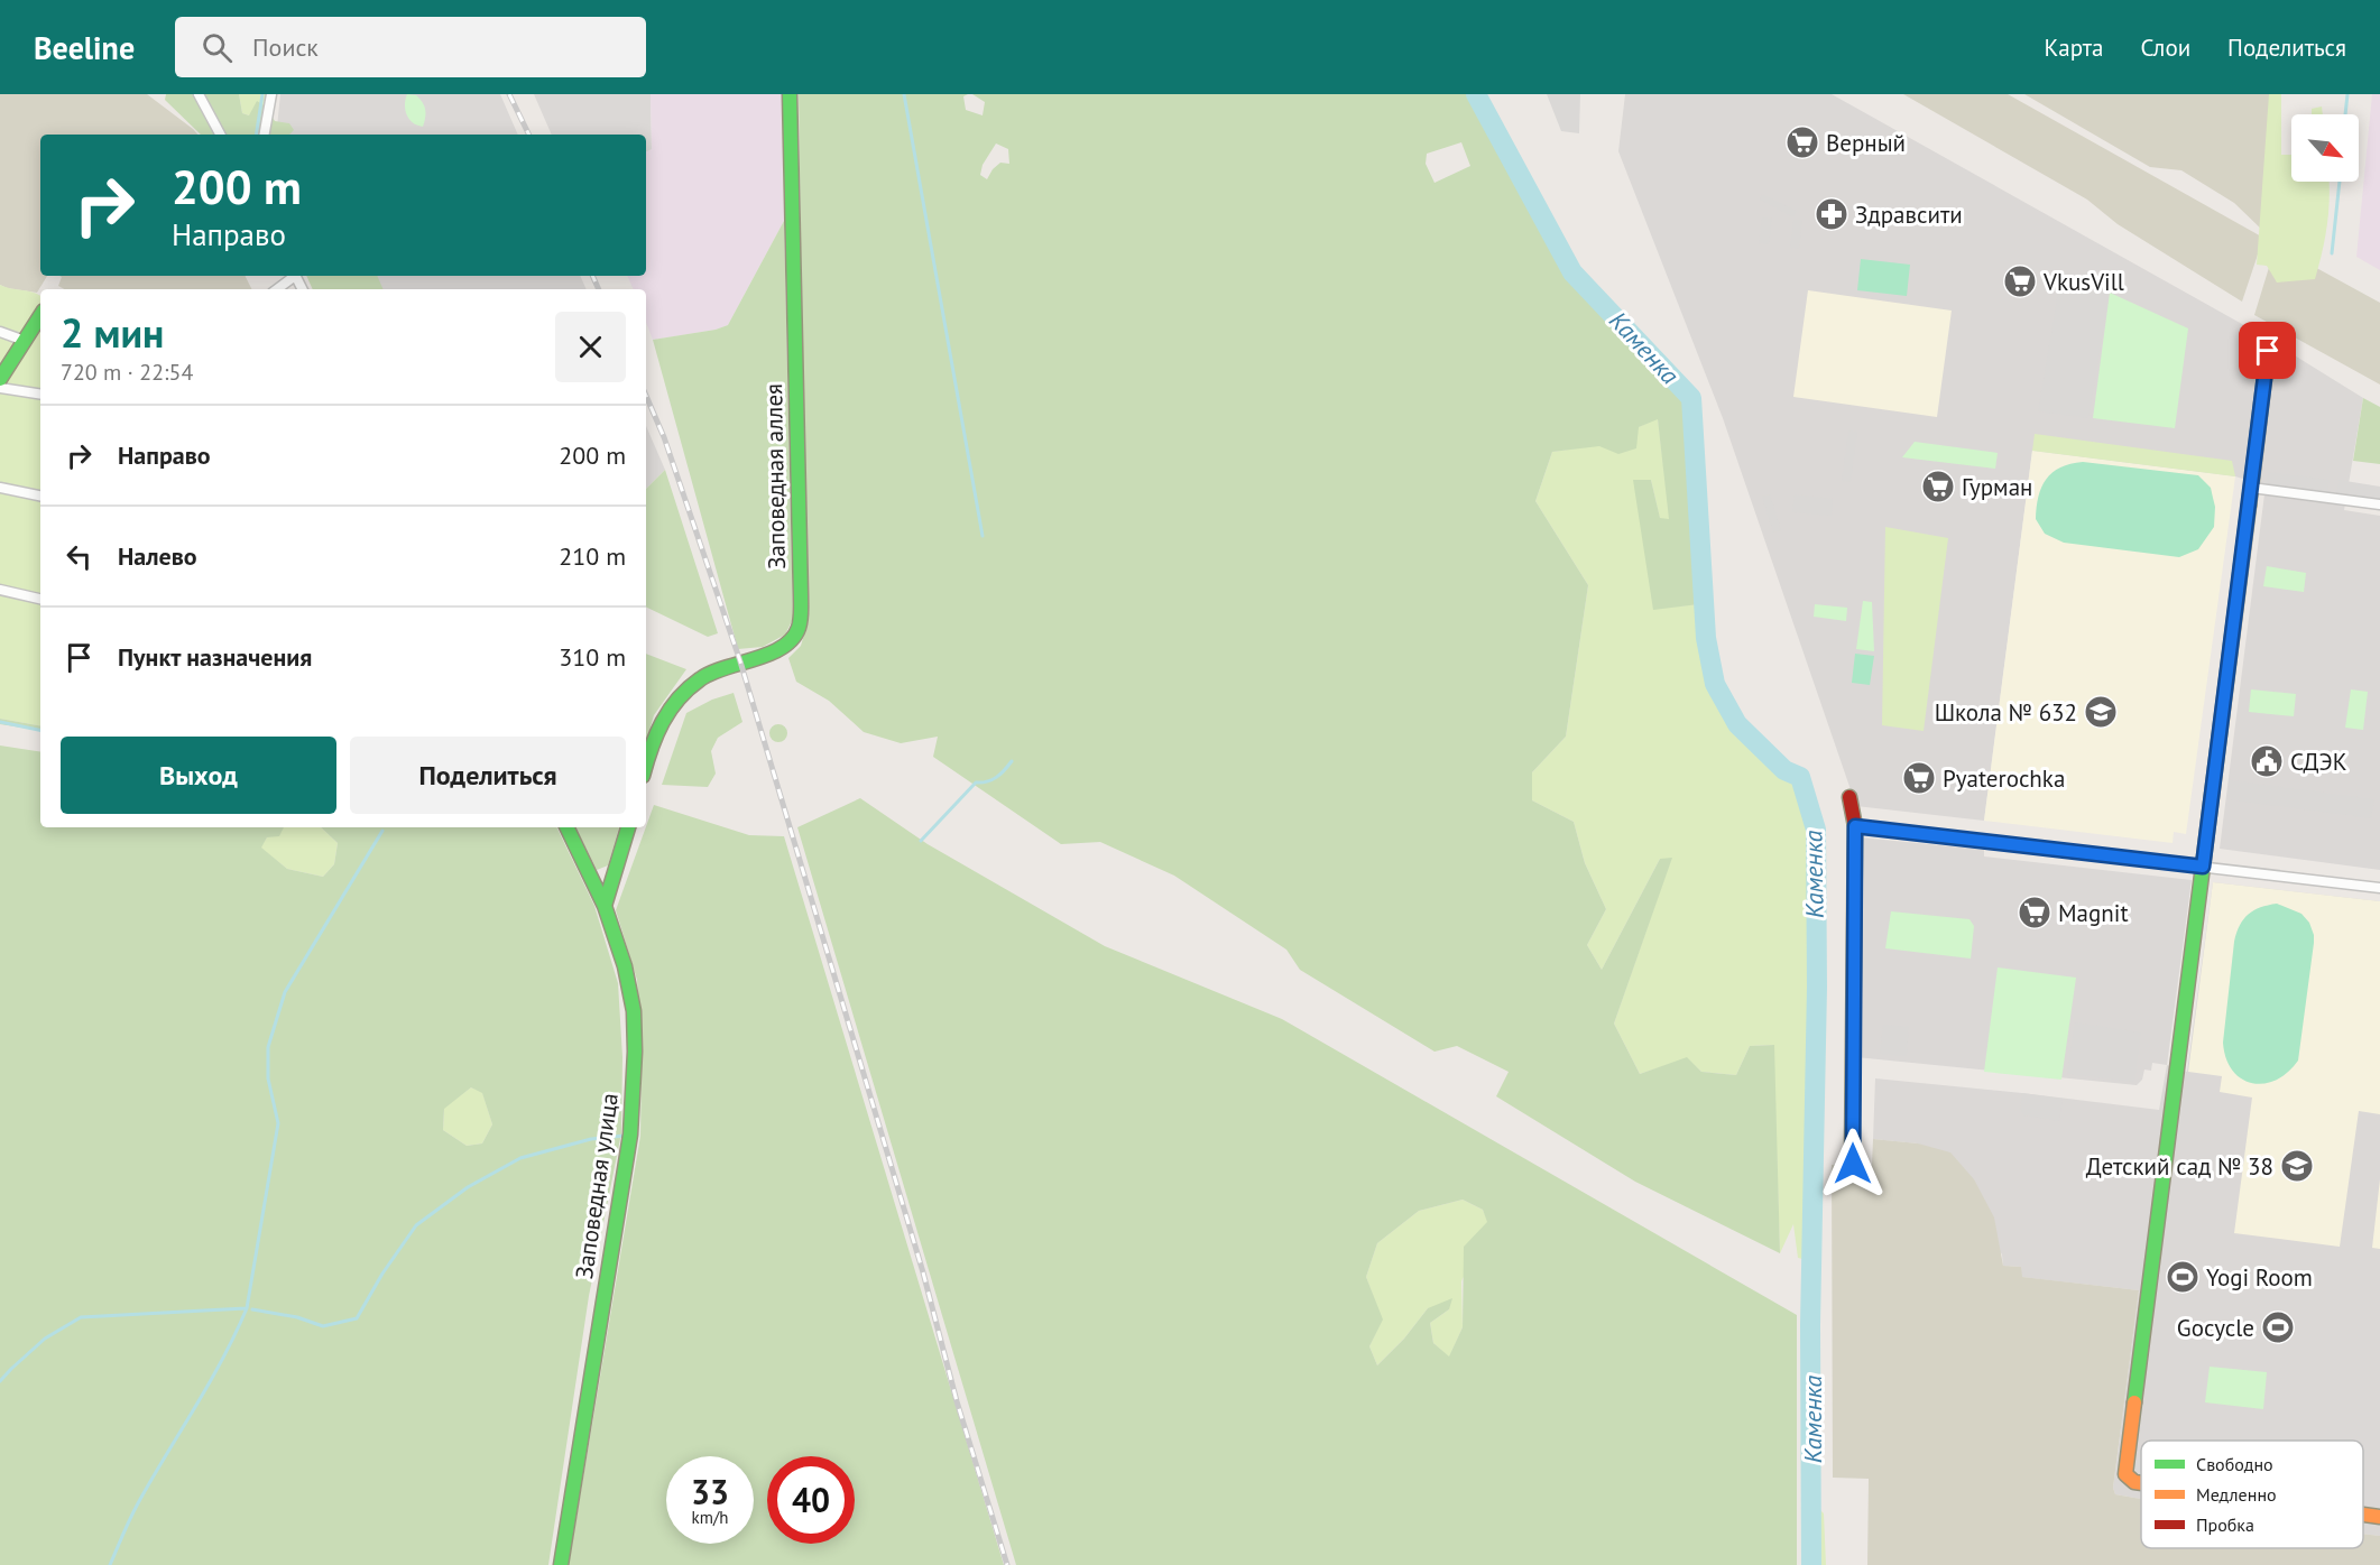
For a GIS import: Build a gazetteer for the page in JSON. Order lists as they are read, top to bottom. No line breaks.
{"streets":{"street":["Заповедная аллея","Заповедная улица"]},"water":["Каменка"],"places":{"supermarket":["Верный","VkusVill","Гурман","Pyaterochka","Magnit"],"pharmacy":["Здравсити"],"school or university":["Школа № 632","Детский сад № 38"],"public building":["СДЭК"],"sports":["Yogi Room","Gocycle"]},"legend":["Свободно","Медленно","Пробка"],"north":"bottom right","page":{"header":"Beeline","search":"Поиск","nav":["Карта","Слои","Поделиться"],"turn":["200 m","Направо"],"heading":["2 мин","720 m · 22:54"],"list":[{"name":"Направо","value":"200 m"},{"name":"Налево","value":"210 m"},{"name":"Пункт назначения","value":"310 m"}],"buttons":["Выход","Поделиться"],"speed":"33 km/h","limit":"40"}}
